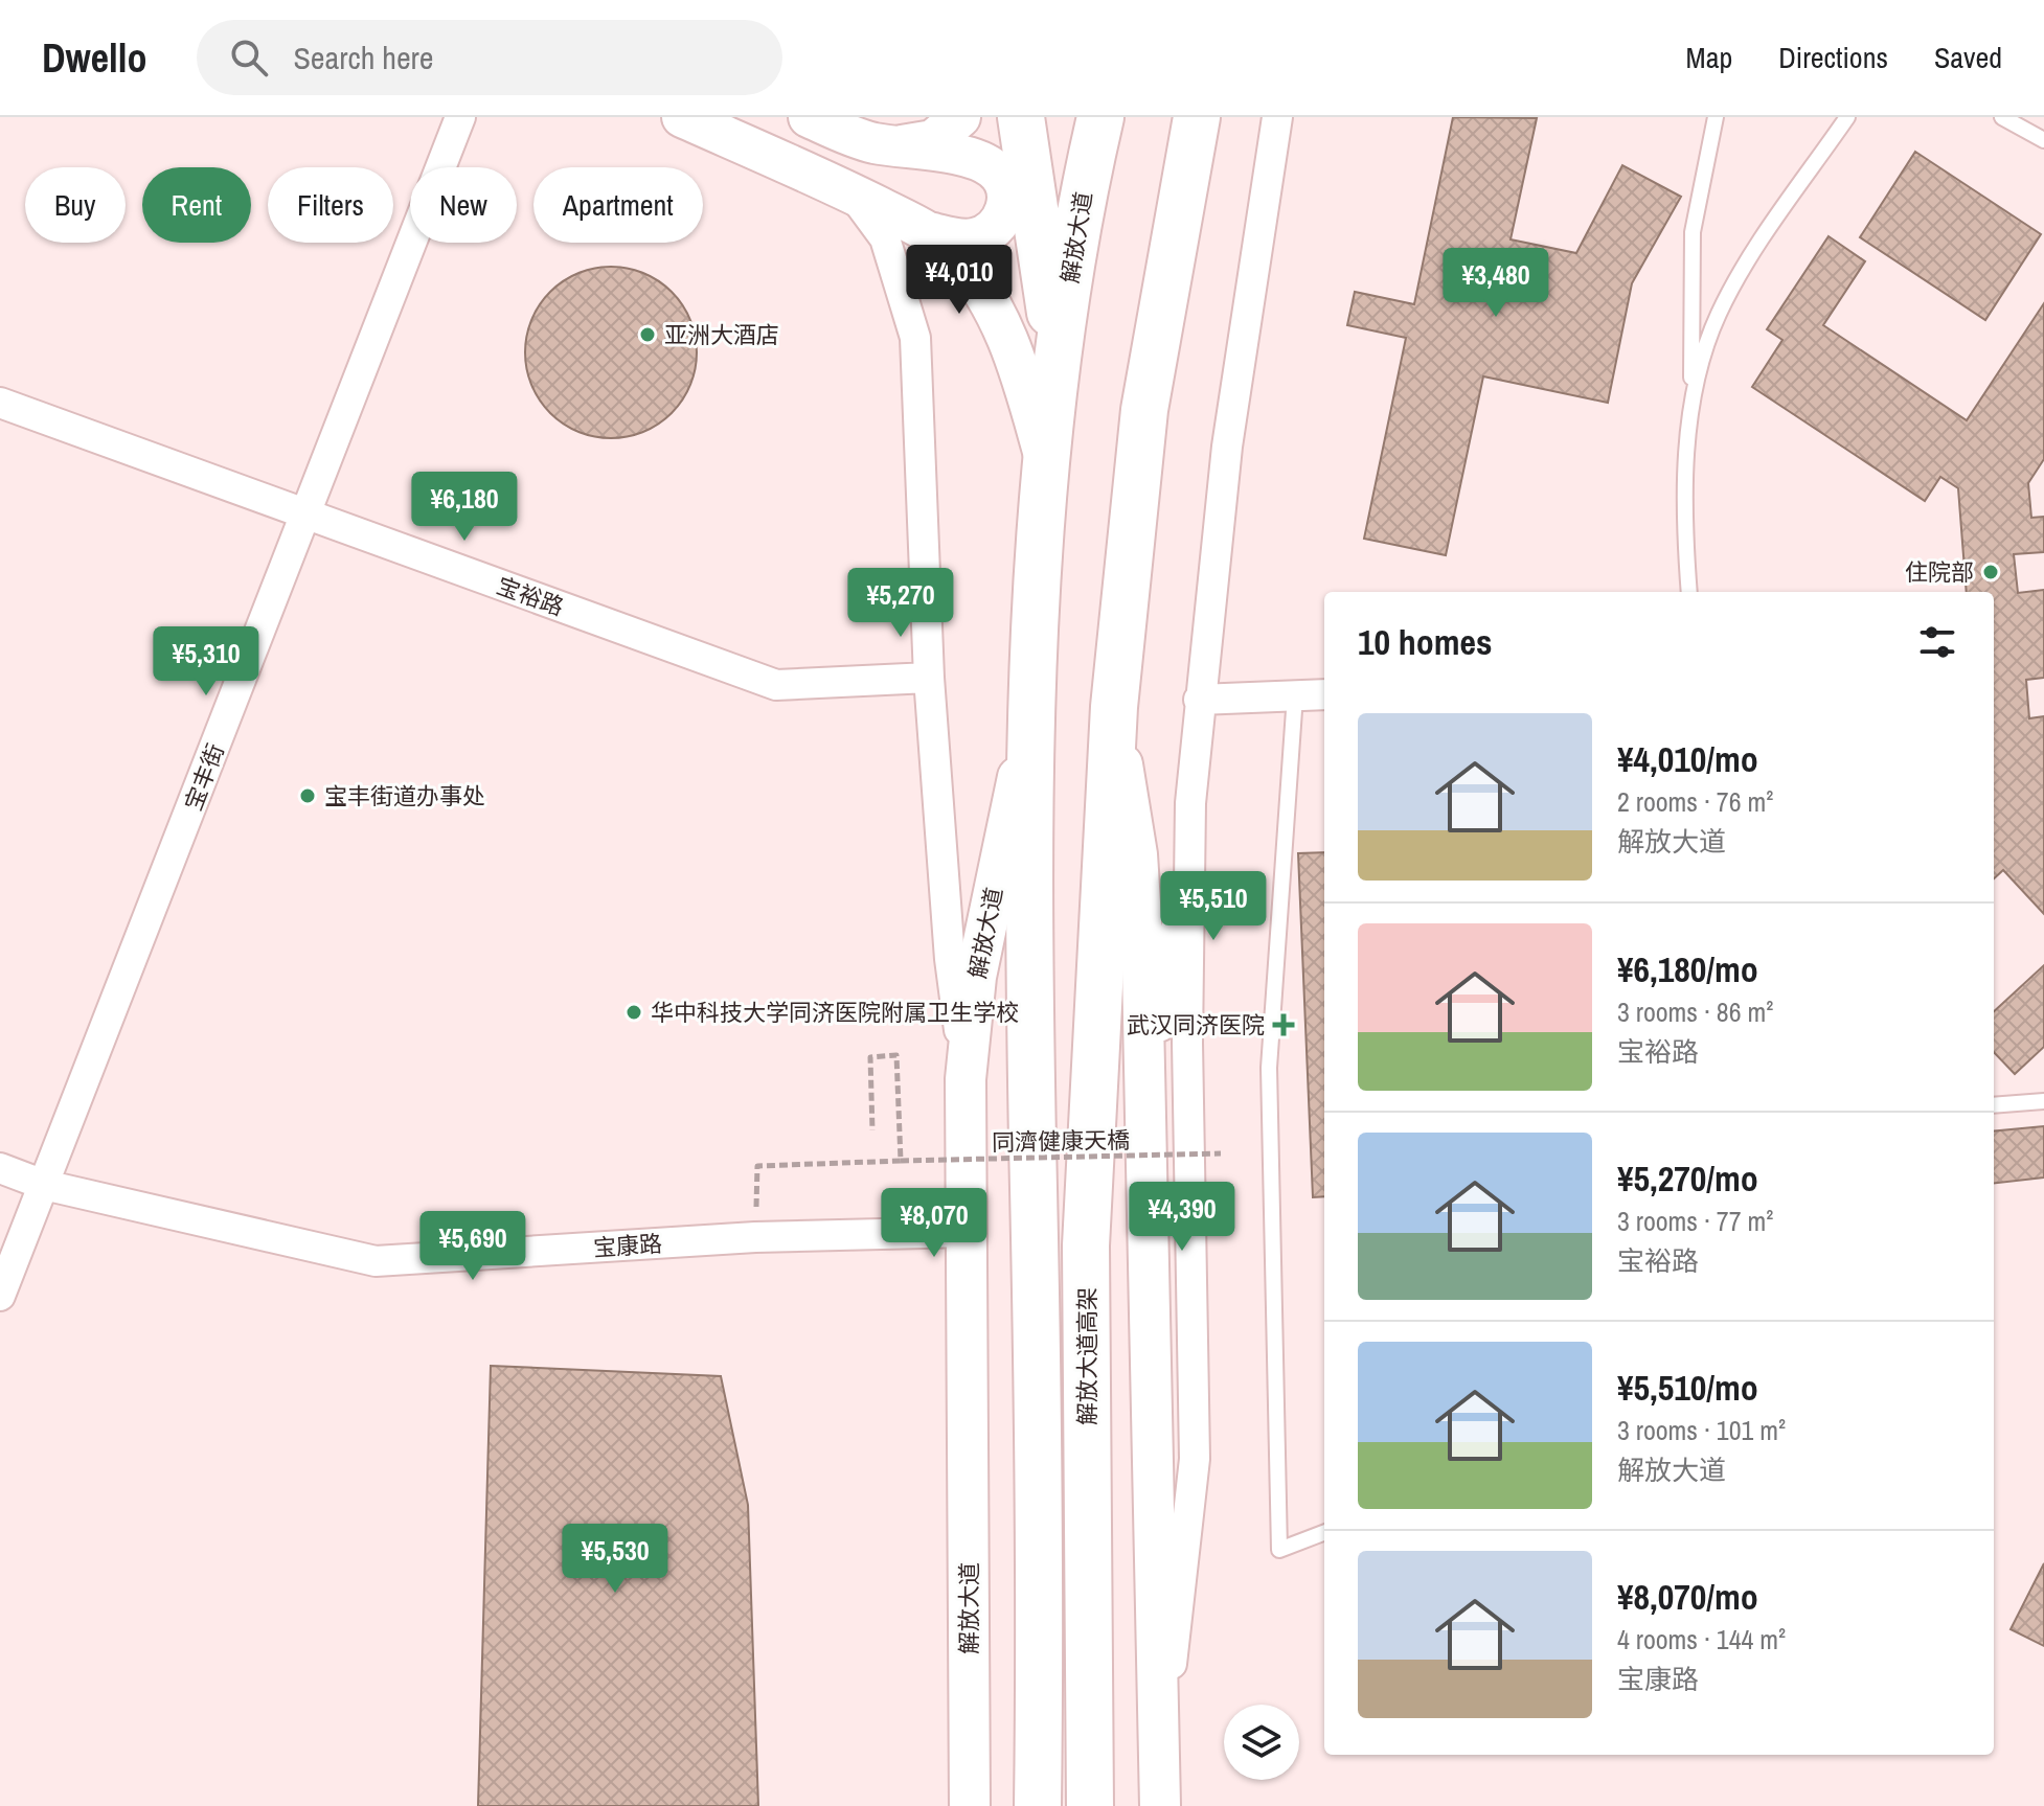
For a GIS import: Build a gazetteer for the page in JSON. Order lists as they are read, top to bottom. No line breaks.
{"streets":{"main road":["解放大道","解放大道高架"],"street":["宝裕路","宝丰街","宝康路"],"path":["同濟健康天橋"]},"crossings":[["解放大道","宝康路"],["宝裕路","宝丰街"],["宝丰街","宝康路"]],"places":{"other":["亚洲大酒店","住院部","宝丰街道办事处","华中科技大学同济医院附属卫生学校"],"health":["武汉同济医院"]},"page":{"header":"Dwello","search":"Search here","nav":["Map","Directions","Saved"],"chip":["Buy","Rent","Filters","New","Apartment"],"price":["¥4,010","¥3,480","¥6,180","¥5,270","¥5,310","¥5,510","¥4,390","¥8,070","¥5,690","¥5,530"],"heading":"10 homes","list":[{"name":"¥4,010/mo","note":"2 rooms · 76 m² · 解放大道"},{"name":"¥6,180/mo","note":"3 rooms · 86 m² · 宝裕路"},{"name":"¥5,270/mo","note":"3 rooms · 77 m² · 宝裕路"},{"name":"¥5,510/mo","note":"3 rooms · 101 m² · 解放大道"},{"name":"¥8,070/mo","note":"4 rooms · 144 m² · 宝康路"}]}}
